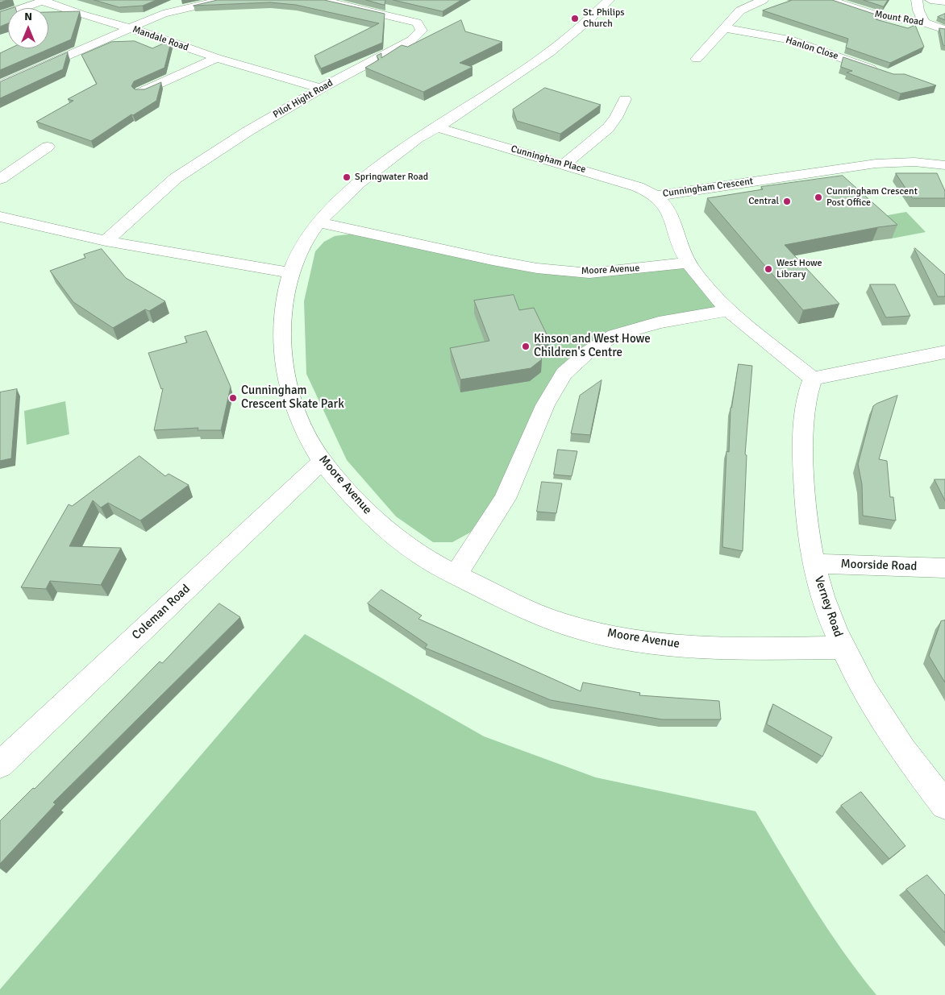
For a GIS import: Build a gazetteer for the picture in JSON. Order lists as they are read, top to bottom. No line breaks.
{"streets":{"street":["Mount Road","Mandale Road","Hanlon Close","Pilot Hight Road","Cunningham Place","Cunningham Crescent","Moore Avenue","Moorside Road","Verney Road","Coleman Road"]},"crossings":[["Mandale Road","Pilot Hight Road"],["Cunningham Place","Cunningham Crescent"],["Cunningham Place","Moore Avenue"],["Cunningham Crescent","Moore Avenue"],["Cunningham Crescent","Verney Road"],["Moore Avenue","Verney Road"],["Moore Avenue","Coleman Road"],["Moorside Road","Verney Road"]],"places":["St. Philips Church","Springwater Road","Cunningham Crescent Post Office","Central","West Howe Library","Kinson and West Howe Children's Centre","Cunningham Crescent Skate Park"],"north":"top"}
